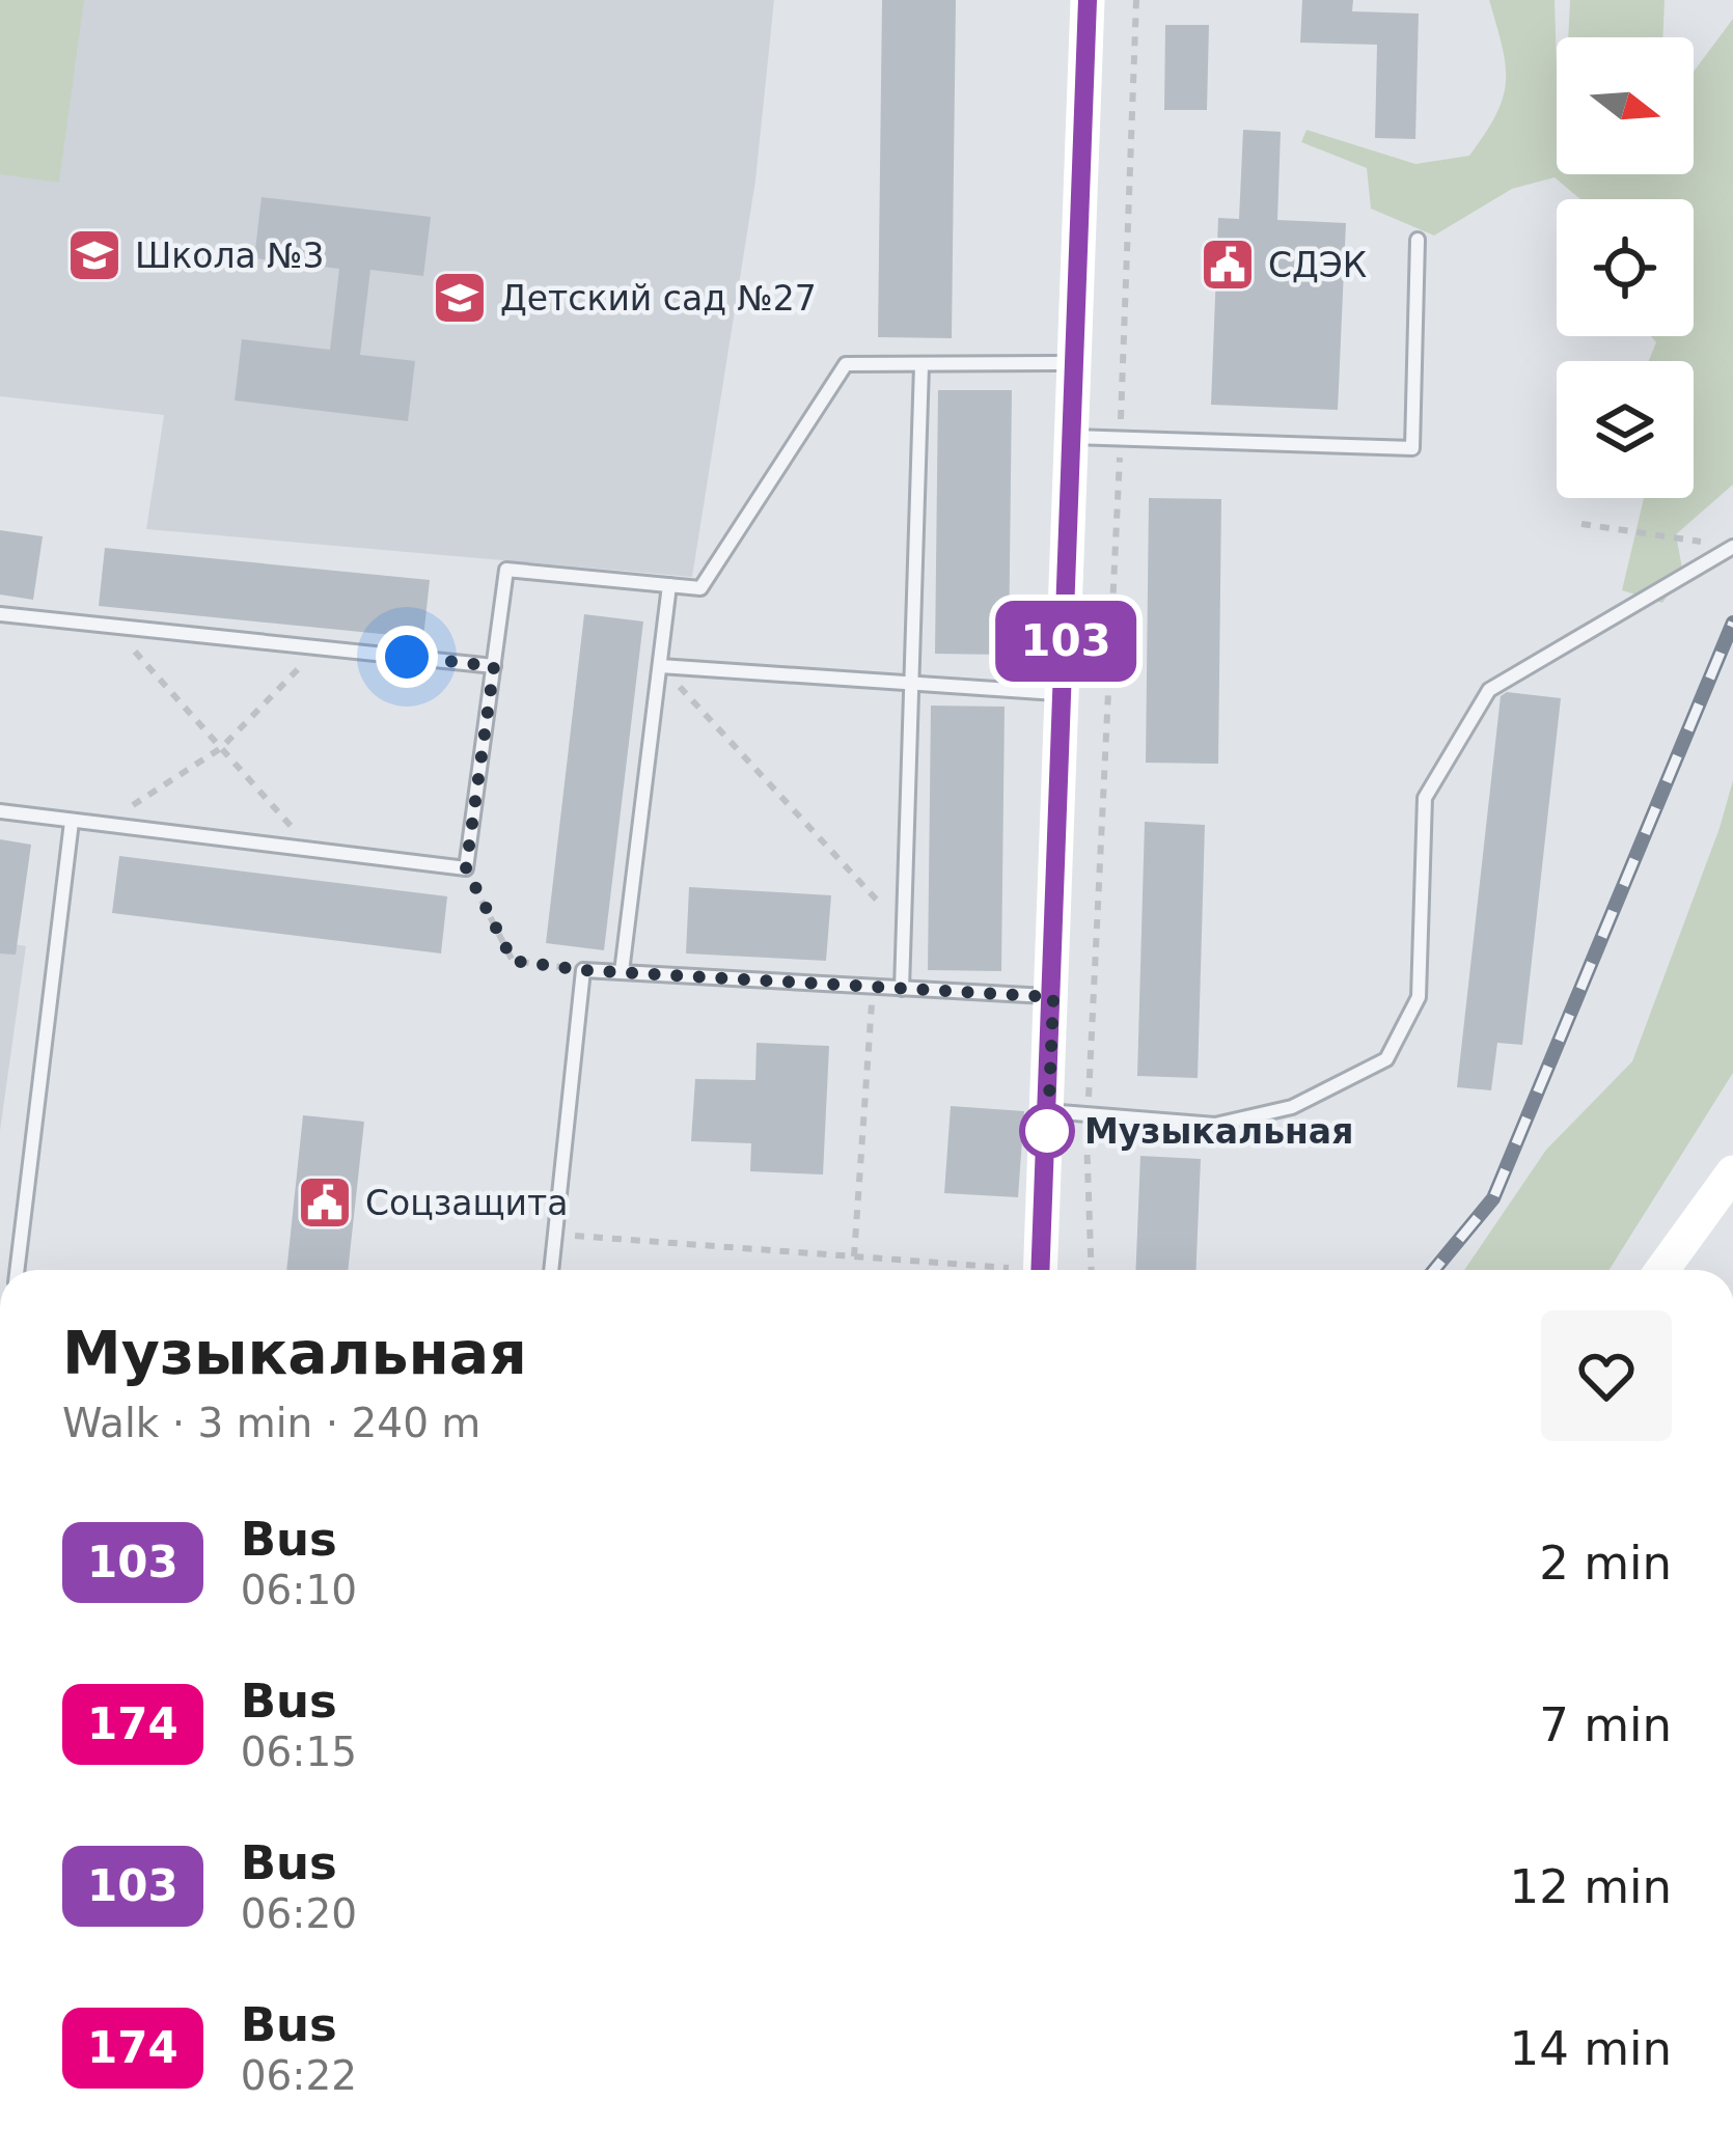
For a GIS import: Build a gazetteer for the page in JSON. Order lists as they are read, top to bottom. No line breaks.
{"places":{"school or university":["Школа №3","Детский сад №27"],"public building":["СДЭК","Соцзащита"],"other":["Музыкальная"]},"lines":["bus line 103"],"north":"right","page":{"on_map":"103","heading":["Музыкальная","Walk · 3 min · 240 m"],"list":[{"mark":"103","name":"Bus","note":"06:10","value":"2 min"},{"mark":"174","name":"Bus","note":"06:15","value":"7 min"},{"mark":"103","name":"Bus","note":"06:20","value":"12 min"},{"mark":"174","name":"Bus","note":"06:22","value":"14 min"}]}}
